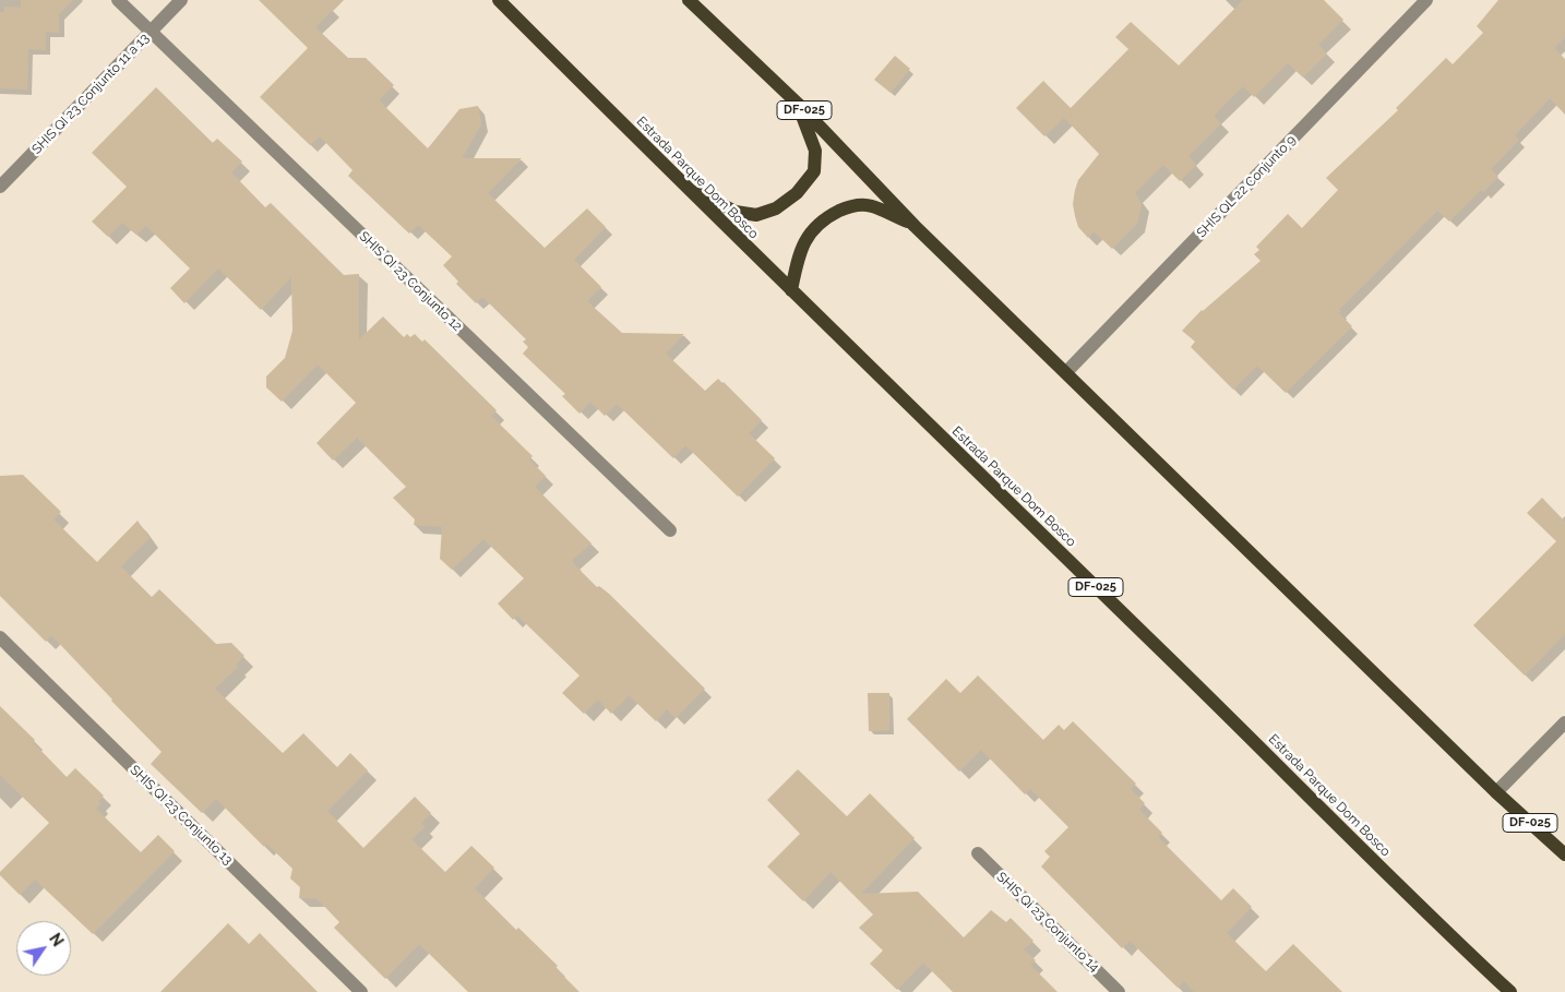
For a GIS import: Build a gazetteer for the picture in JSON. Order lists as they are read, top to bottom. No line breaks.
{"streets":{"main road":["DF-025","Estrada Parque Dom Bosco"],"street":["SHIS QI 23 Conjunto 11 a 13","SHIS QL 22 Conjunto 9","SHIS QI 23 Conjunto 12","SHIS QI 23 Conjunto 13","SHIS Qi 23 Conjunto 14"]},"crossings":[["SHIS QI 23 Conjunto 11 a 13","SHIS QI 23 Conjunto 12"],["DF-025","SHIS QL 22 Conjunto 9"]],"north":"top right"}
